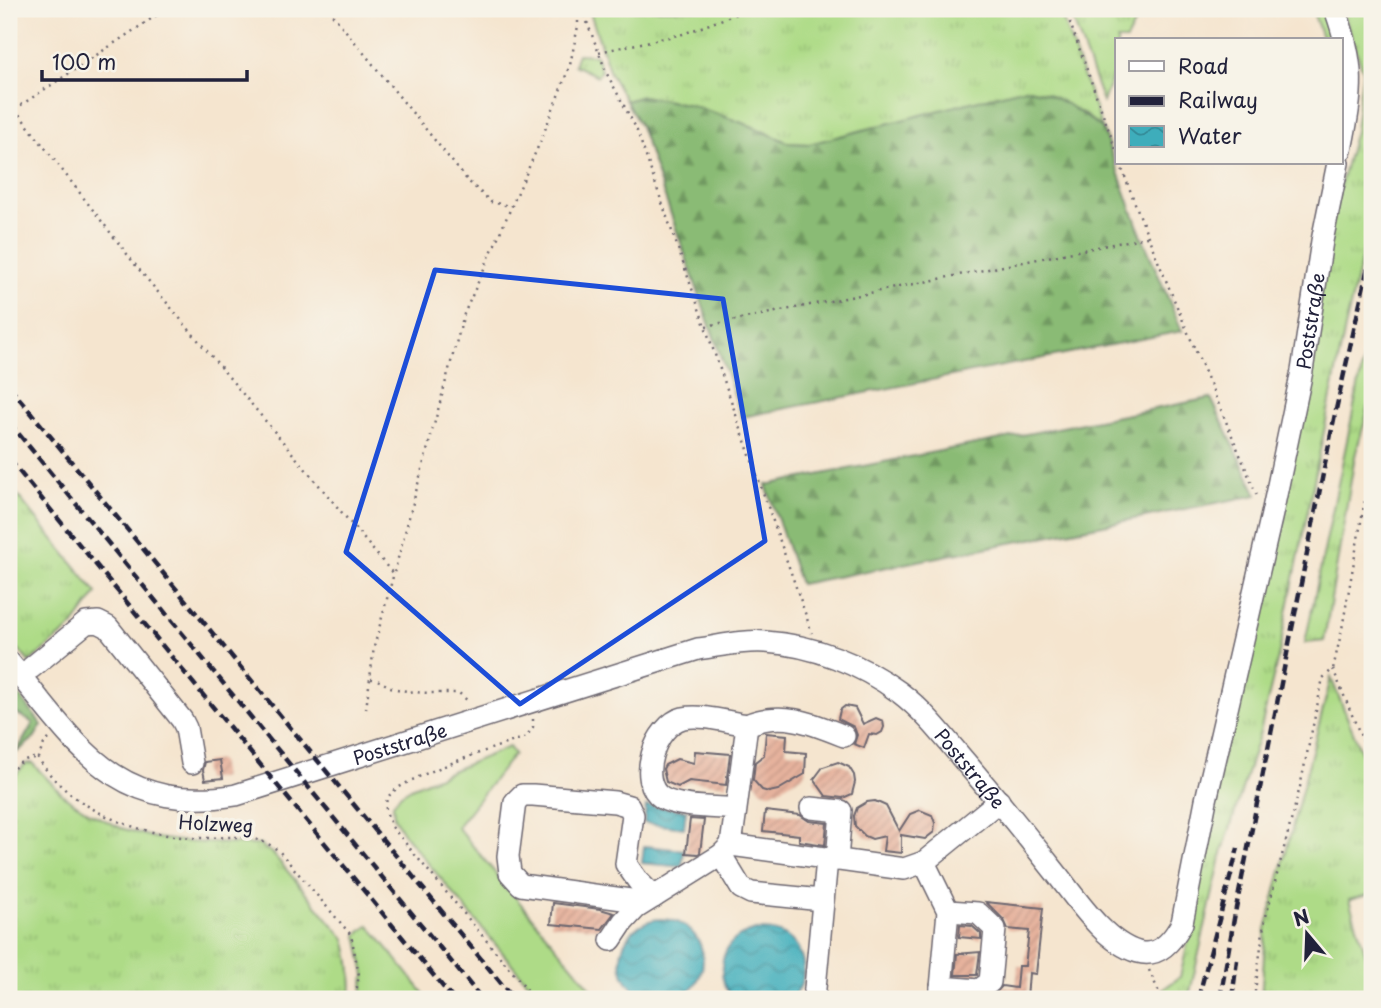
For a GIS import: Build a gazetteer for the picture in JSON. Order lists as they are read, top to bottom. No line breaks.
{"streets":{"street":["Poststraße"],"path":["Holzweg"]},"legend":["Road","Railway","Water"],"scale_bar":"100 m","north":"top"}
